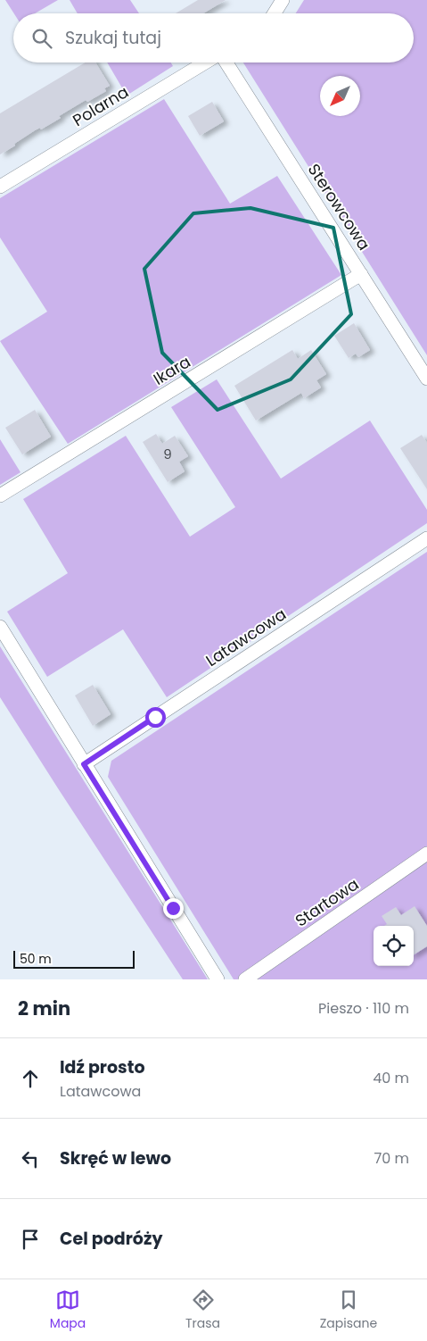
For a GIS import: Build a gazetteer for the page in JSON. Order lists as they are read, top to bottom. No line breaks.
{"streets":{"street":["Polarna","Sterowcowa","Ikara","Latawcowa","Startowa"]},"crossings":[["Sterowcowa","Ikara"]],"house_numbers":["9"],"scale_bar":"50 m","north":"bottom left","page":{"search":"Szukaj tutaj","scale":"50 m","heading":["2 min","Pieszo · 110 m"],"list":[["Idź prosto","Latawcowa","40 m"],["Skręć w lewo","70 m"],"Cel podróży"],"nav":["Mapa","Trasa","Zapisane"]}}
